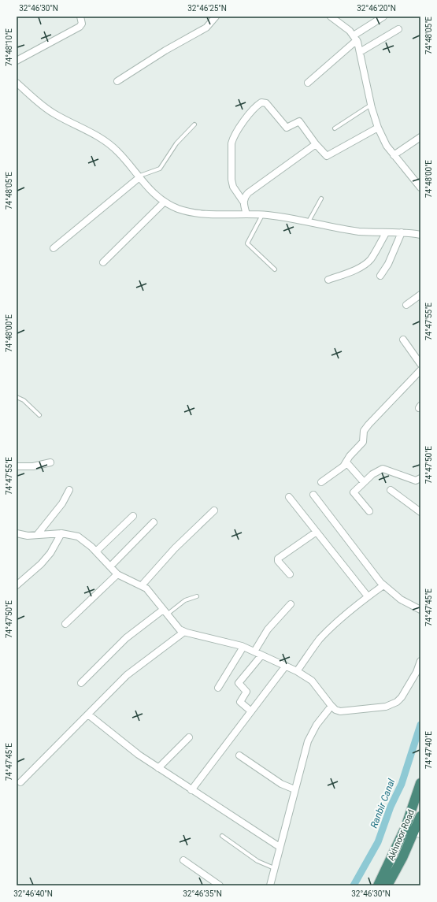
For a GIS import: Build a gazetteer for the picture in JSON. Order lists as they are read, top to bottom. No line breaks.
{"streets":{"highway":["Akhnoor Road"]},"water":["Ranbir Canal"],"coordinates":["32°46'30\"N","32°46'25\"N","32°46'20\"N","74°48'05\"E","74°48'10\"E","74°48'00\"E","74°47'55\"E","74°47'50\"E","74°47'45\"E","74°47'40\"E","32°46'40\"N","32°46'35\"N"]}
